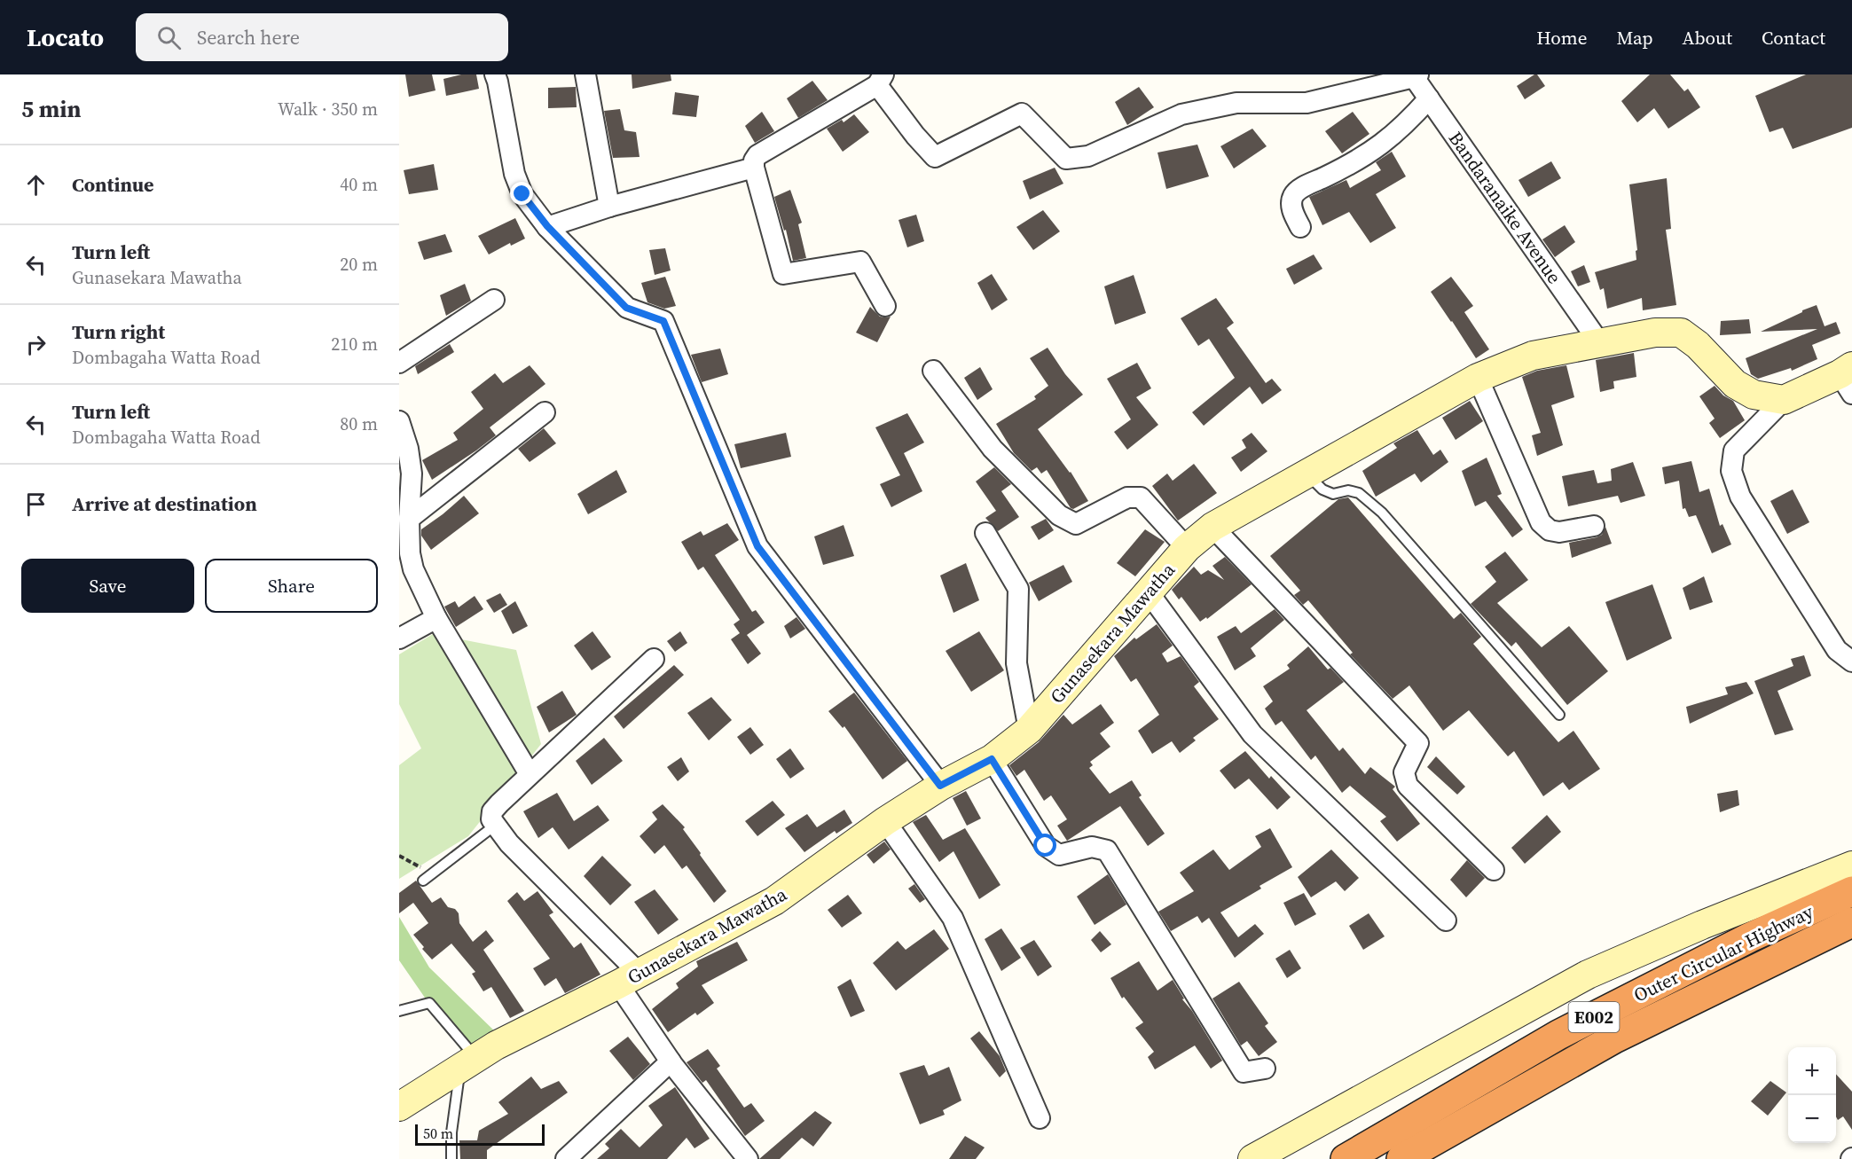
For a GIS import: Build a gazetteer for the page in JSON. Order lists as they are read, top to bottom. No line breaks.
{"streets":{"highway":["Outer Circular Highway","E002"],"street":["Bandaranaike Avenue","Gunasekara Mawatha"]},"crossings":[["Bandaranaike Avenue","Gunasekara Mawatha"]],"scale_bar":"50 m","page":{"header":"Locato","search":"Search here","nav":["Home","Map","About","Contact"],"heading":["5 min","Walk · 350 m"],"list":[["Continue","40 m"],["Turn left","Gunasekara Mawatha","20 m"],["Turn right","Dombagaha Watta Road","210 m"],["Turn left","Dombagaha Watta Road","80 m"],"Arrive at destination"],"buttons":["Save","Share"],"map_buttons":["+","−"],"scale":"50 m"}}
